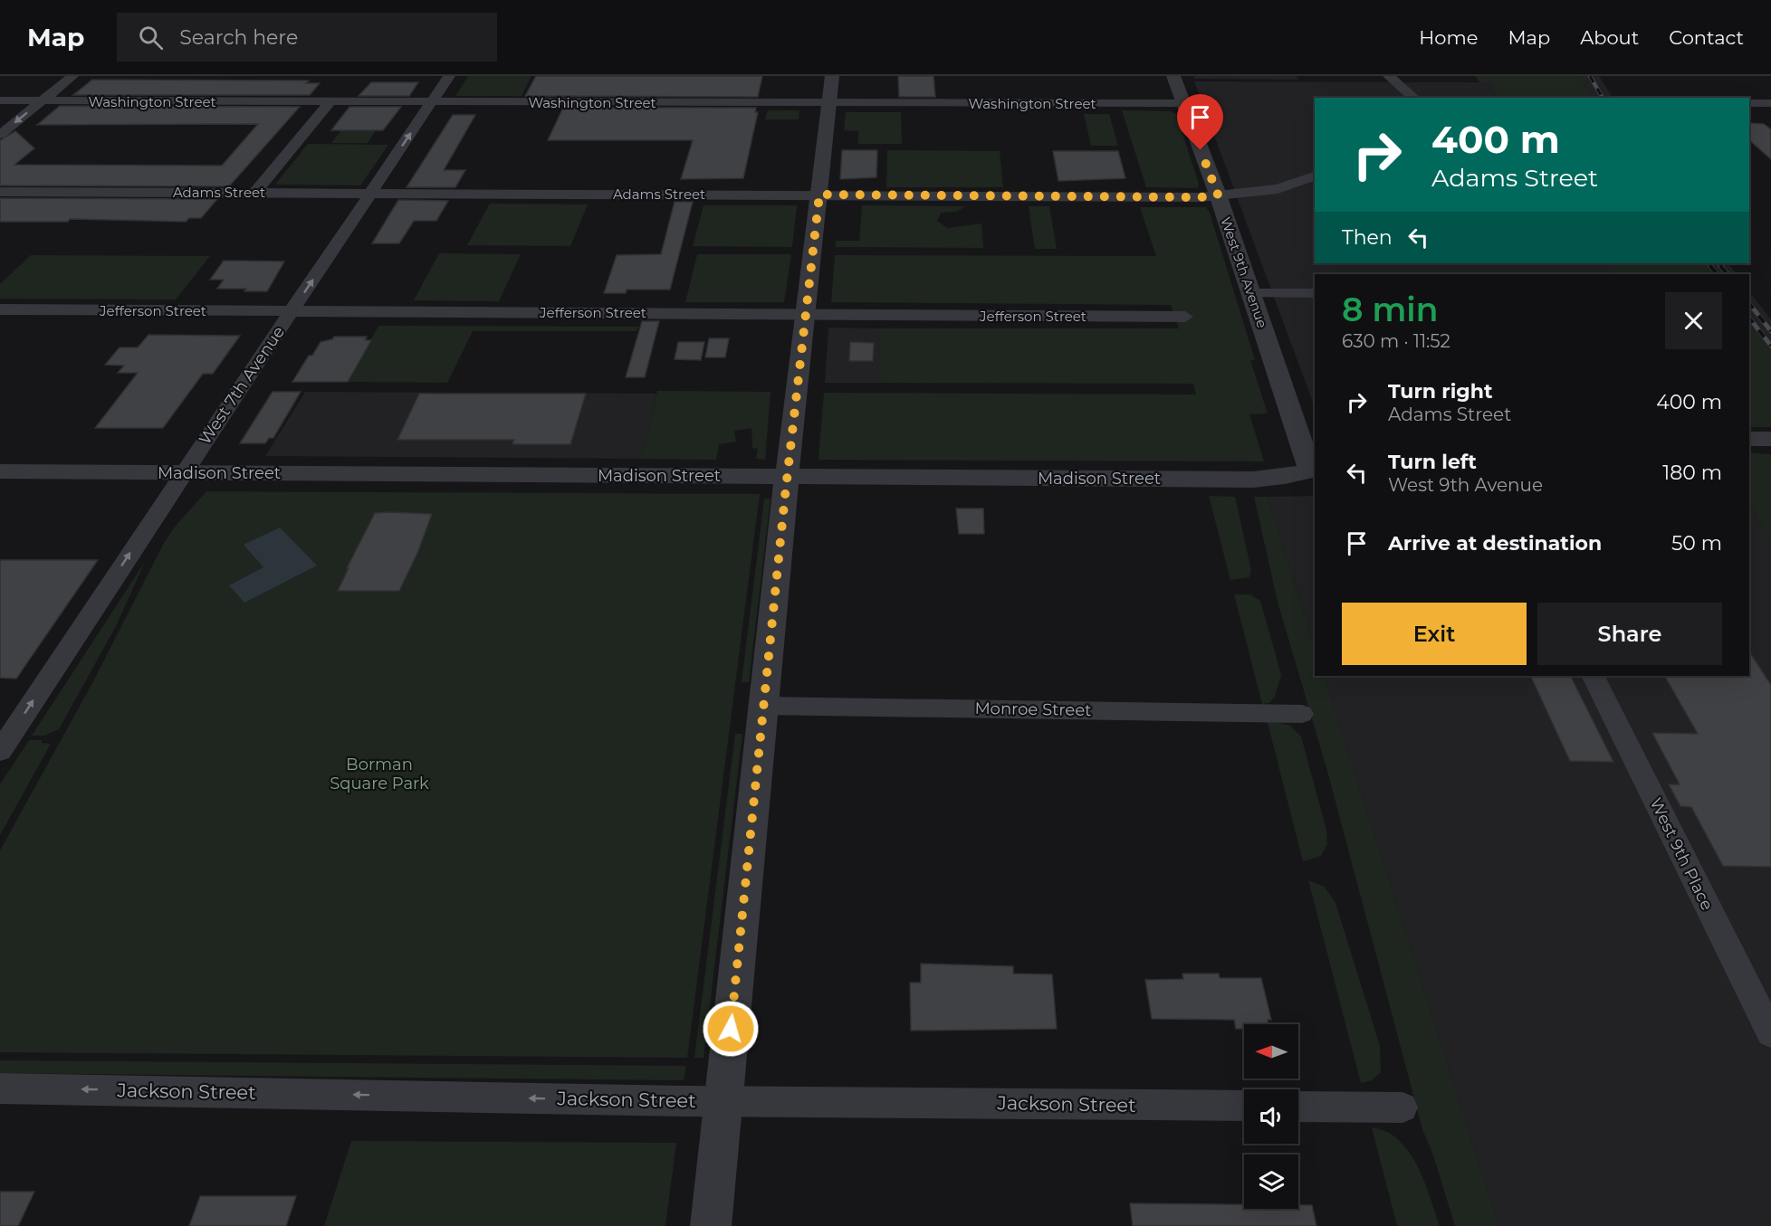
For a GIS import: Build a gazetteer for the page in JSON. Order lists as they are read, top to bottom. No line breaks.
{"streets":{"street":["Washington Street","Adams Street","West 9th Avenue","Jefferson Street","West 7th Avenue","Madison Street","Monroe Street","West 9th Place","Jackson Street"]},"crossings":[["Washington Street","West 9th Avenue"],["Washington Street","West 7th Avenue"],["Adams Street","West 9th Avenue"],["Adams Street","West 7th Avenue"],["West 9th Avenue","Madison Street"],["Jefferson Street","West 7th Avenue"],["West 7th Avenue","Madison Street"]],"one_way":["West 7th Avenue","Jackson Street"],"parks":["Borman Square Park"],"north":"left","page":{"header":"Map","search":"Search here","nav":["Home","Map","About","Contact"],"turn":["400 m","Adams Street"],"then":"Then","heading":["8 min","630 m · 11:52"],"list":[{"name":"Turn right","note":"Adams Street","value":"400 m"},{"name":"Turn left","note":"West 9th Avenue","value":"180 m"},{"name":"Arrive at destination","value":"50 m"}],"buttons":["Exit","Share"]}}
